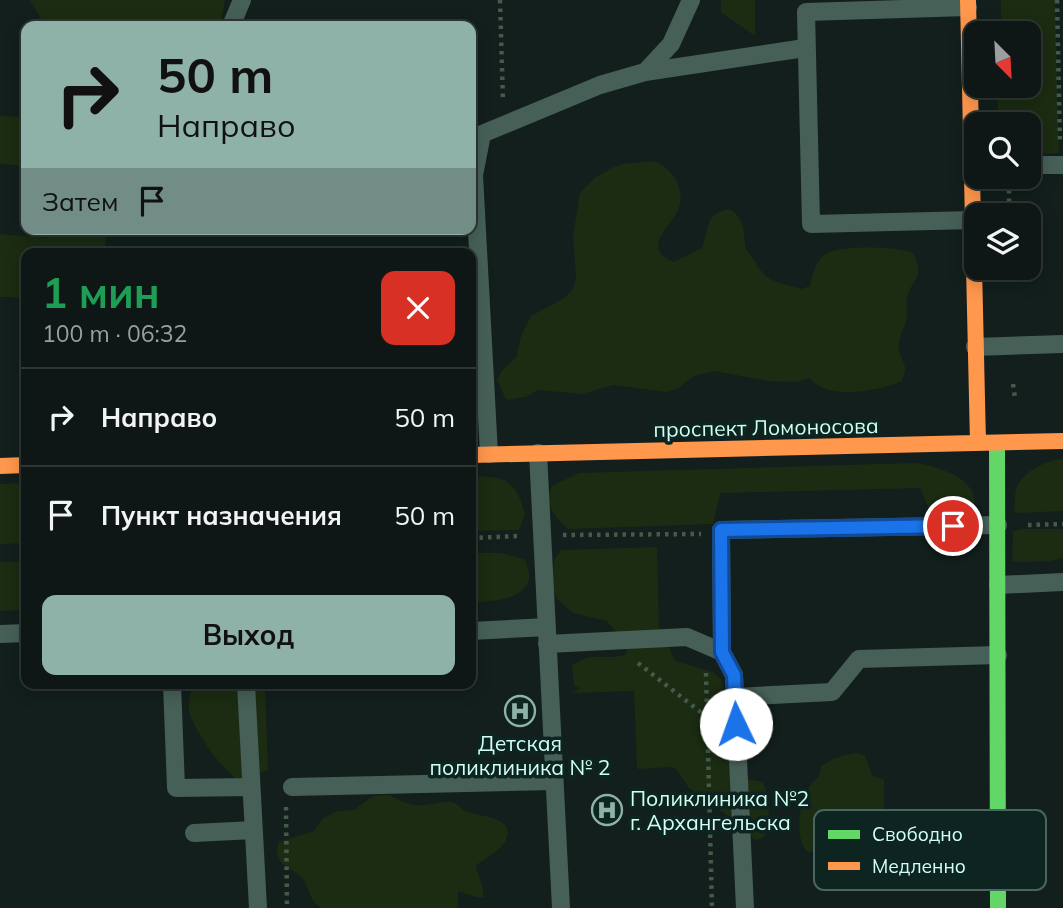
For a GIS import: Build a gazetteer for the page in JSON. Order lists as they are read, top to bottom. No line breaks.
{"streets":{"street":["проспект Ломоносова"]},"places":{"hospital":["Детская поликлиника № 2","Поликлиника №2 г. Архангельска"]},"legend":["Свободно","Медленно"],"north":"bottom right","page":{"turn":["50 m","Направо"],"then":"Затем","heading":["1 мин","100 m · 06:32"],"list":[{"name":"Направо","value":"50 m"},{"name":"Пункт назначения","value":"50 m"}],"buttons":"Выход"}}
